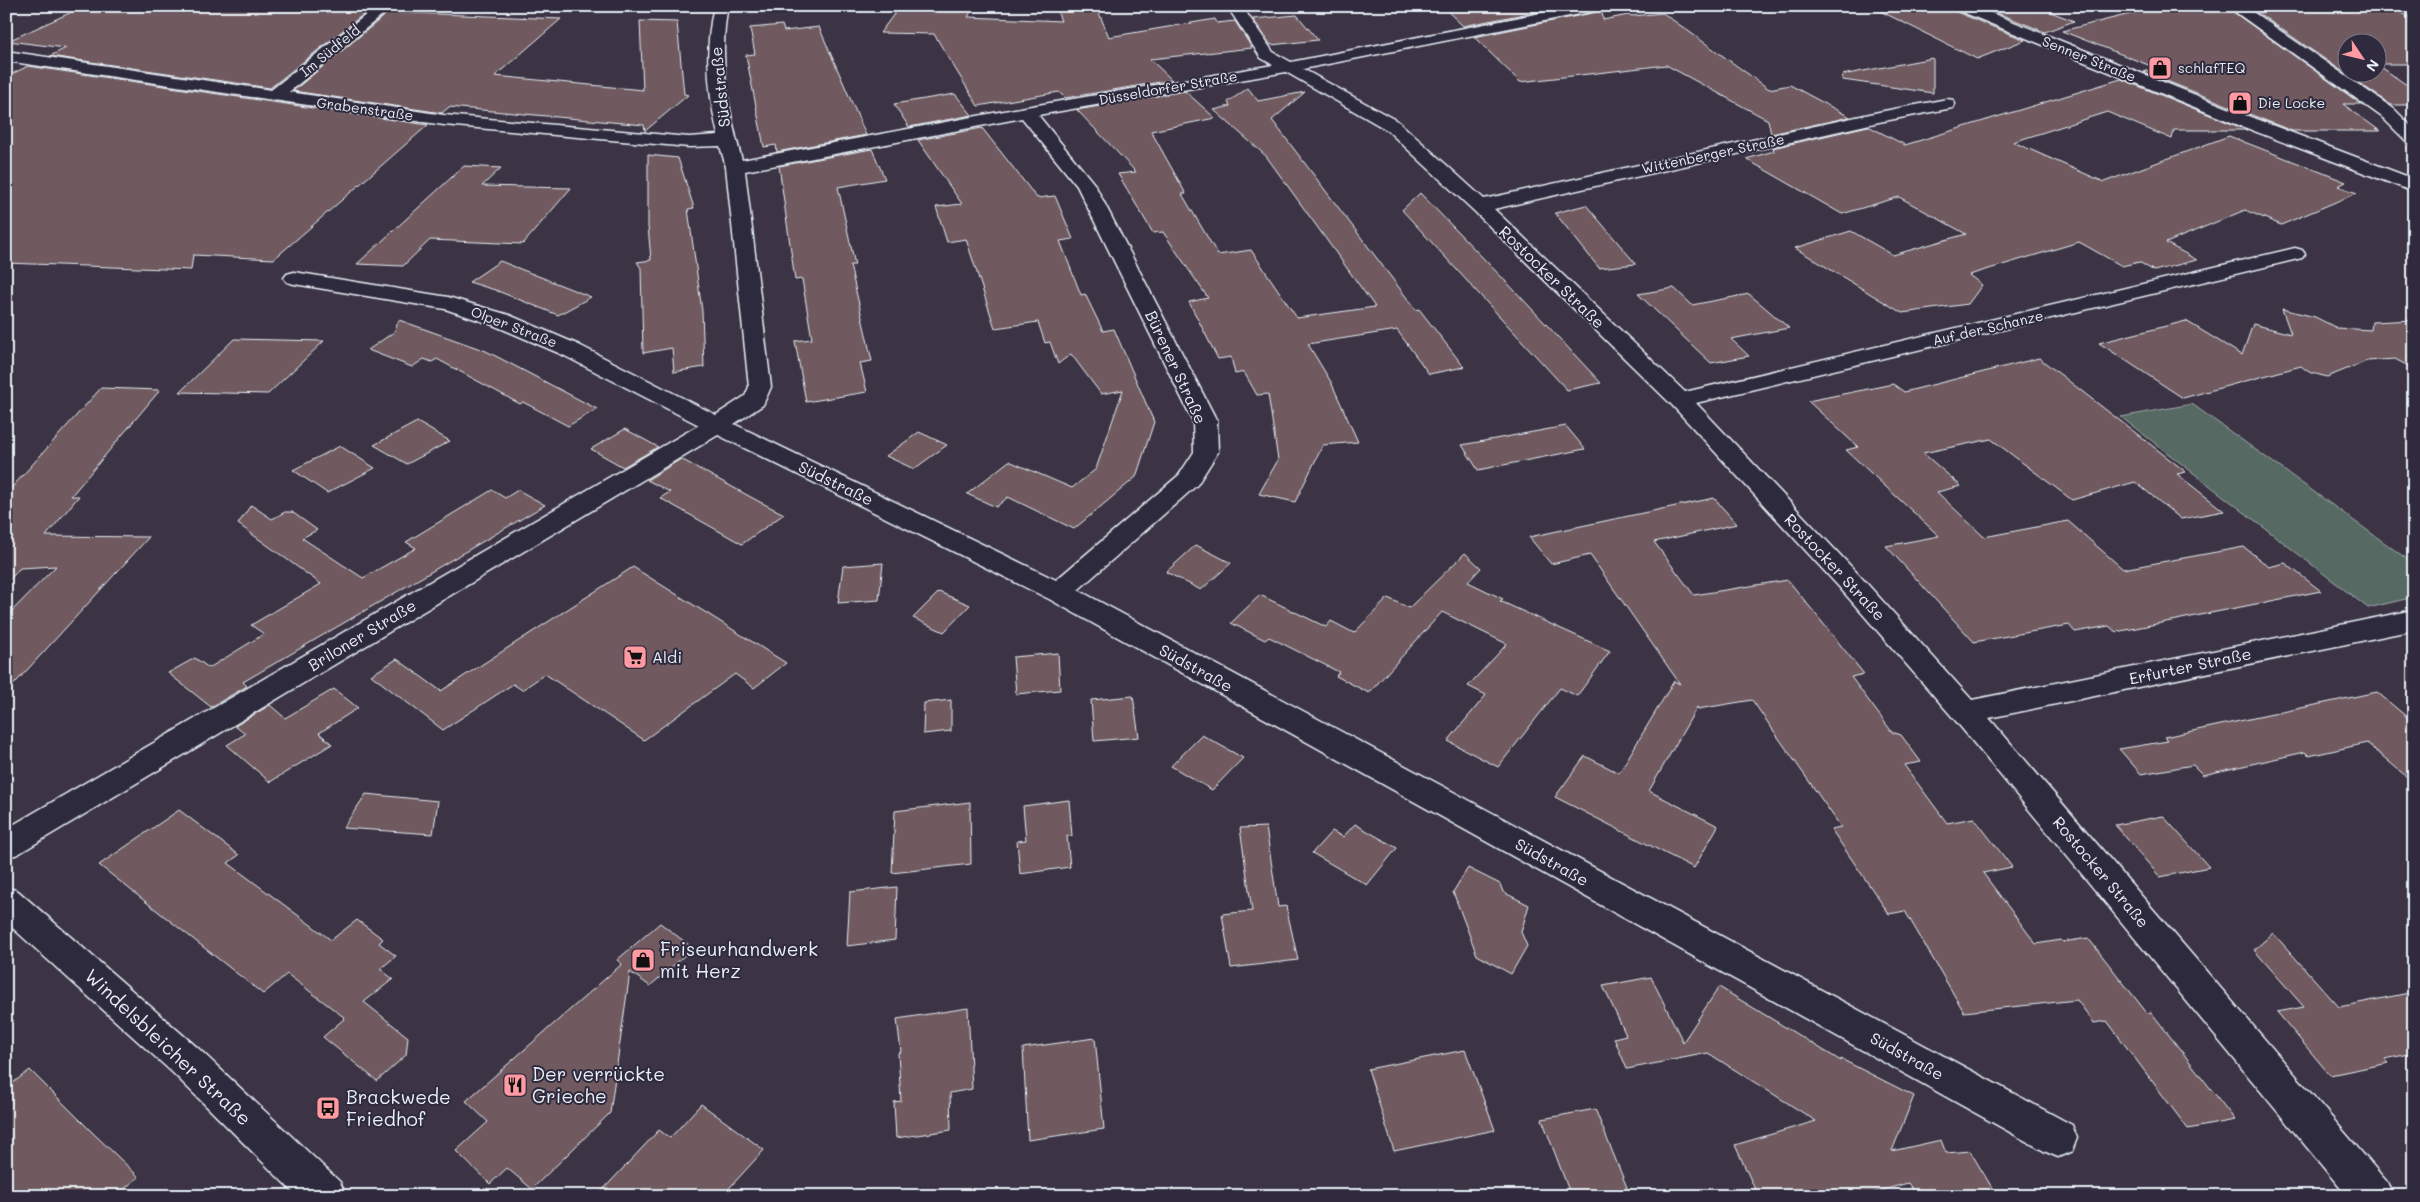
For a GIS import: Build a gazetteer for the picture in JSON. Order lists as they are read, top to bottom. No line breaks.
{"streets":{"street":["Im Südfeld","Senner Straße","Südstraße","Düsseldorfer Straße","Grabenstraße","Wittenberger Straße","Rostocker Straße","Olper Straße","Auf der Schanze","Bürener Straße","Briloner Straße","Erfurter Straße","Windelsbleicher Straße"]},"crossings":[["Im Südfeld","Grabenstraße"],["Südstraße","Düsseldorfer Straße"],["Südstraße","Grabenstraße"],["Südstraße","Olper Straße"],["Südstraße","Bürener Straße"],["Südstraße","Briloner Straße"],["Düsseldorfer Straße","Rostocker Straße"],["Düsseldorfer Straße","Bürener Straße"],["Wittenberger Straße","Rostocker Straße"],["Rostocker Straße","Auf der Schanze"],["Rostocker Straße","Erfurter Straße"],["Olper Straße","Briloner Straße"]],"places":{"shop":["schlafTEQ","Die Locke","Friseurhandwerk mit Herz"],"supermarket":["Aldi"],"restaurant":["Der verrückte Grieche"],"bus stop":["Brackwede Friedhof"]},"north":"bottom right"}
